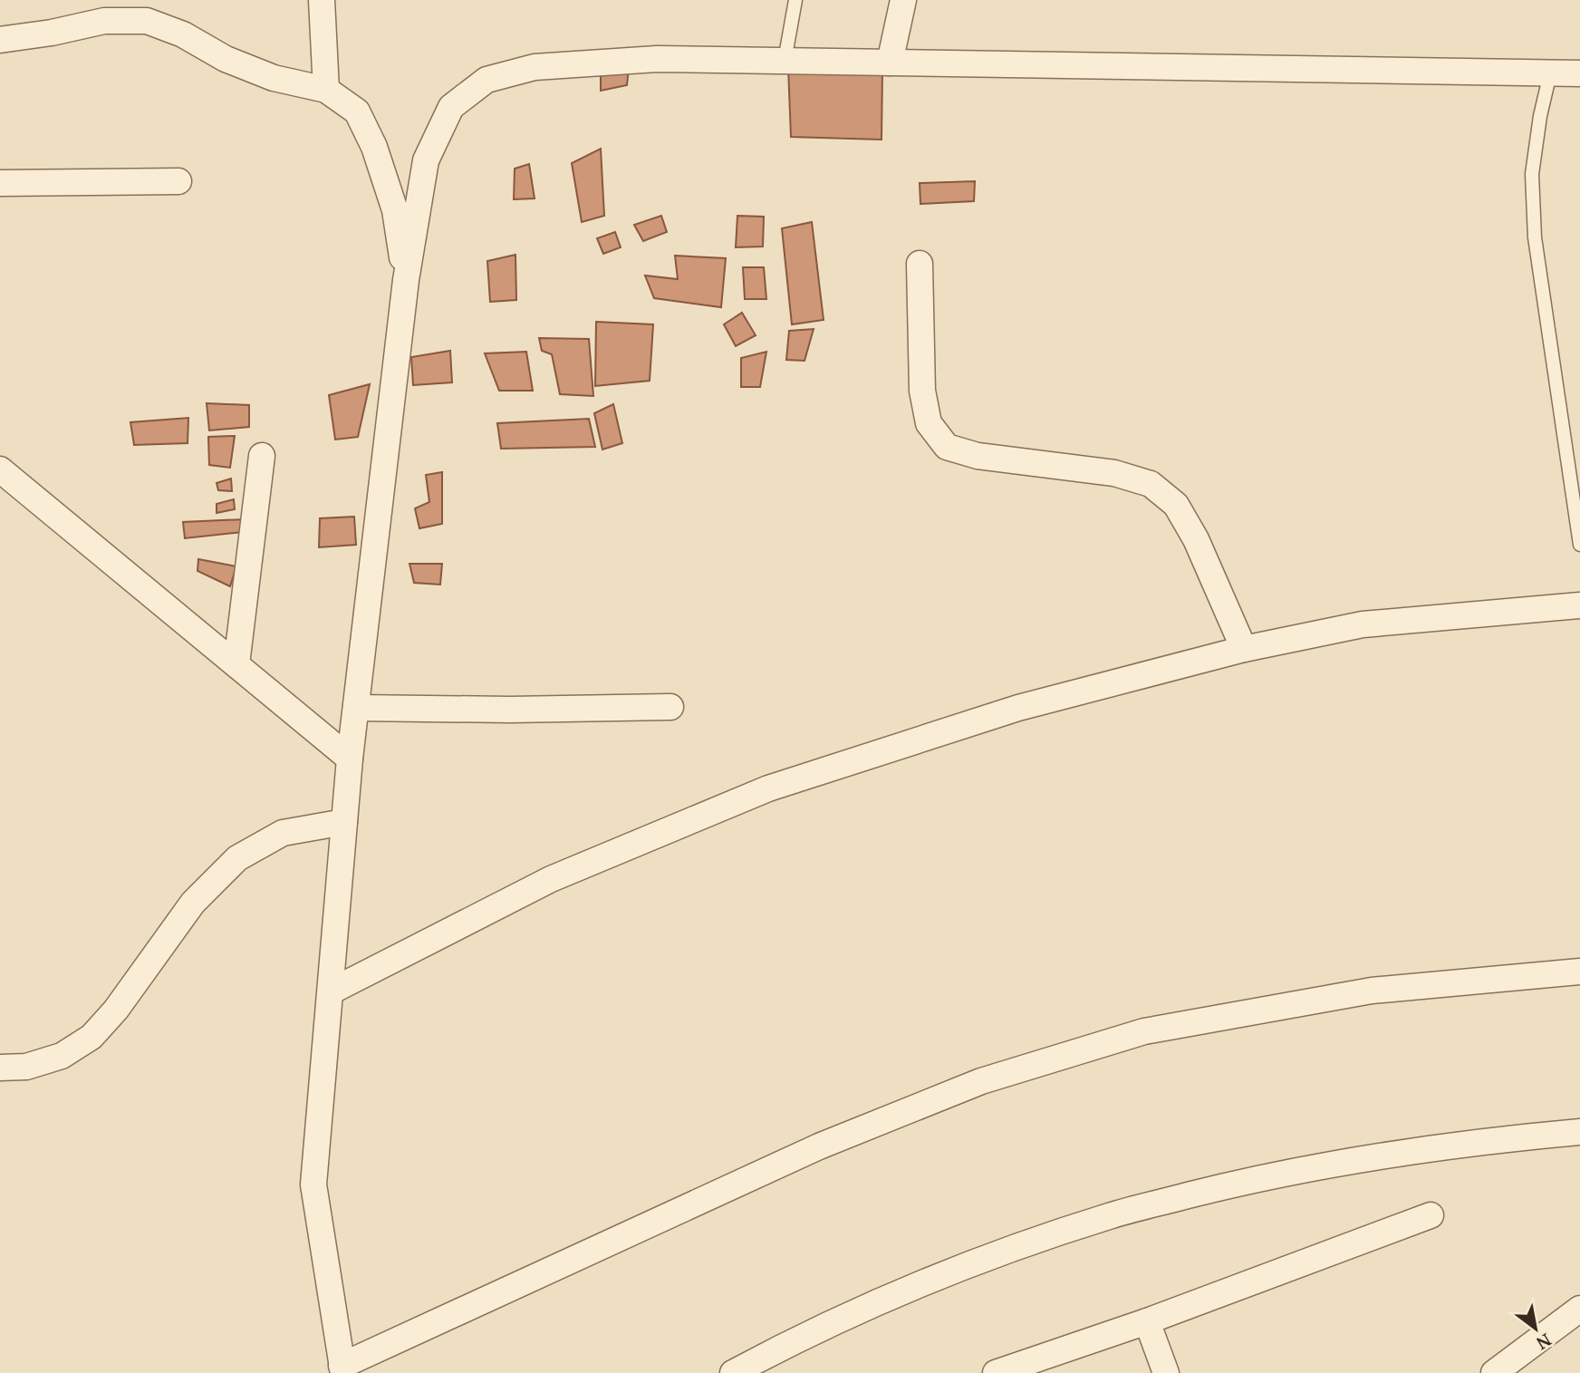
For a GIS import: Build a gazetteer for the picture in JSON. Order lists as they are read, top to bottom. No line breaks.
{"north":"bottom right"}
